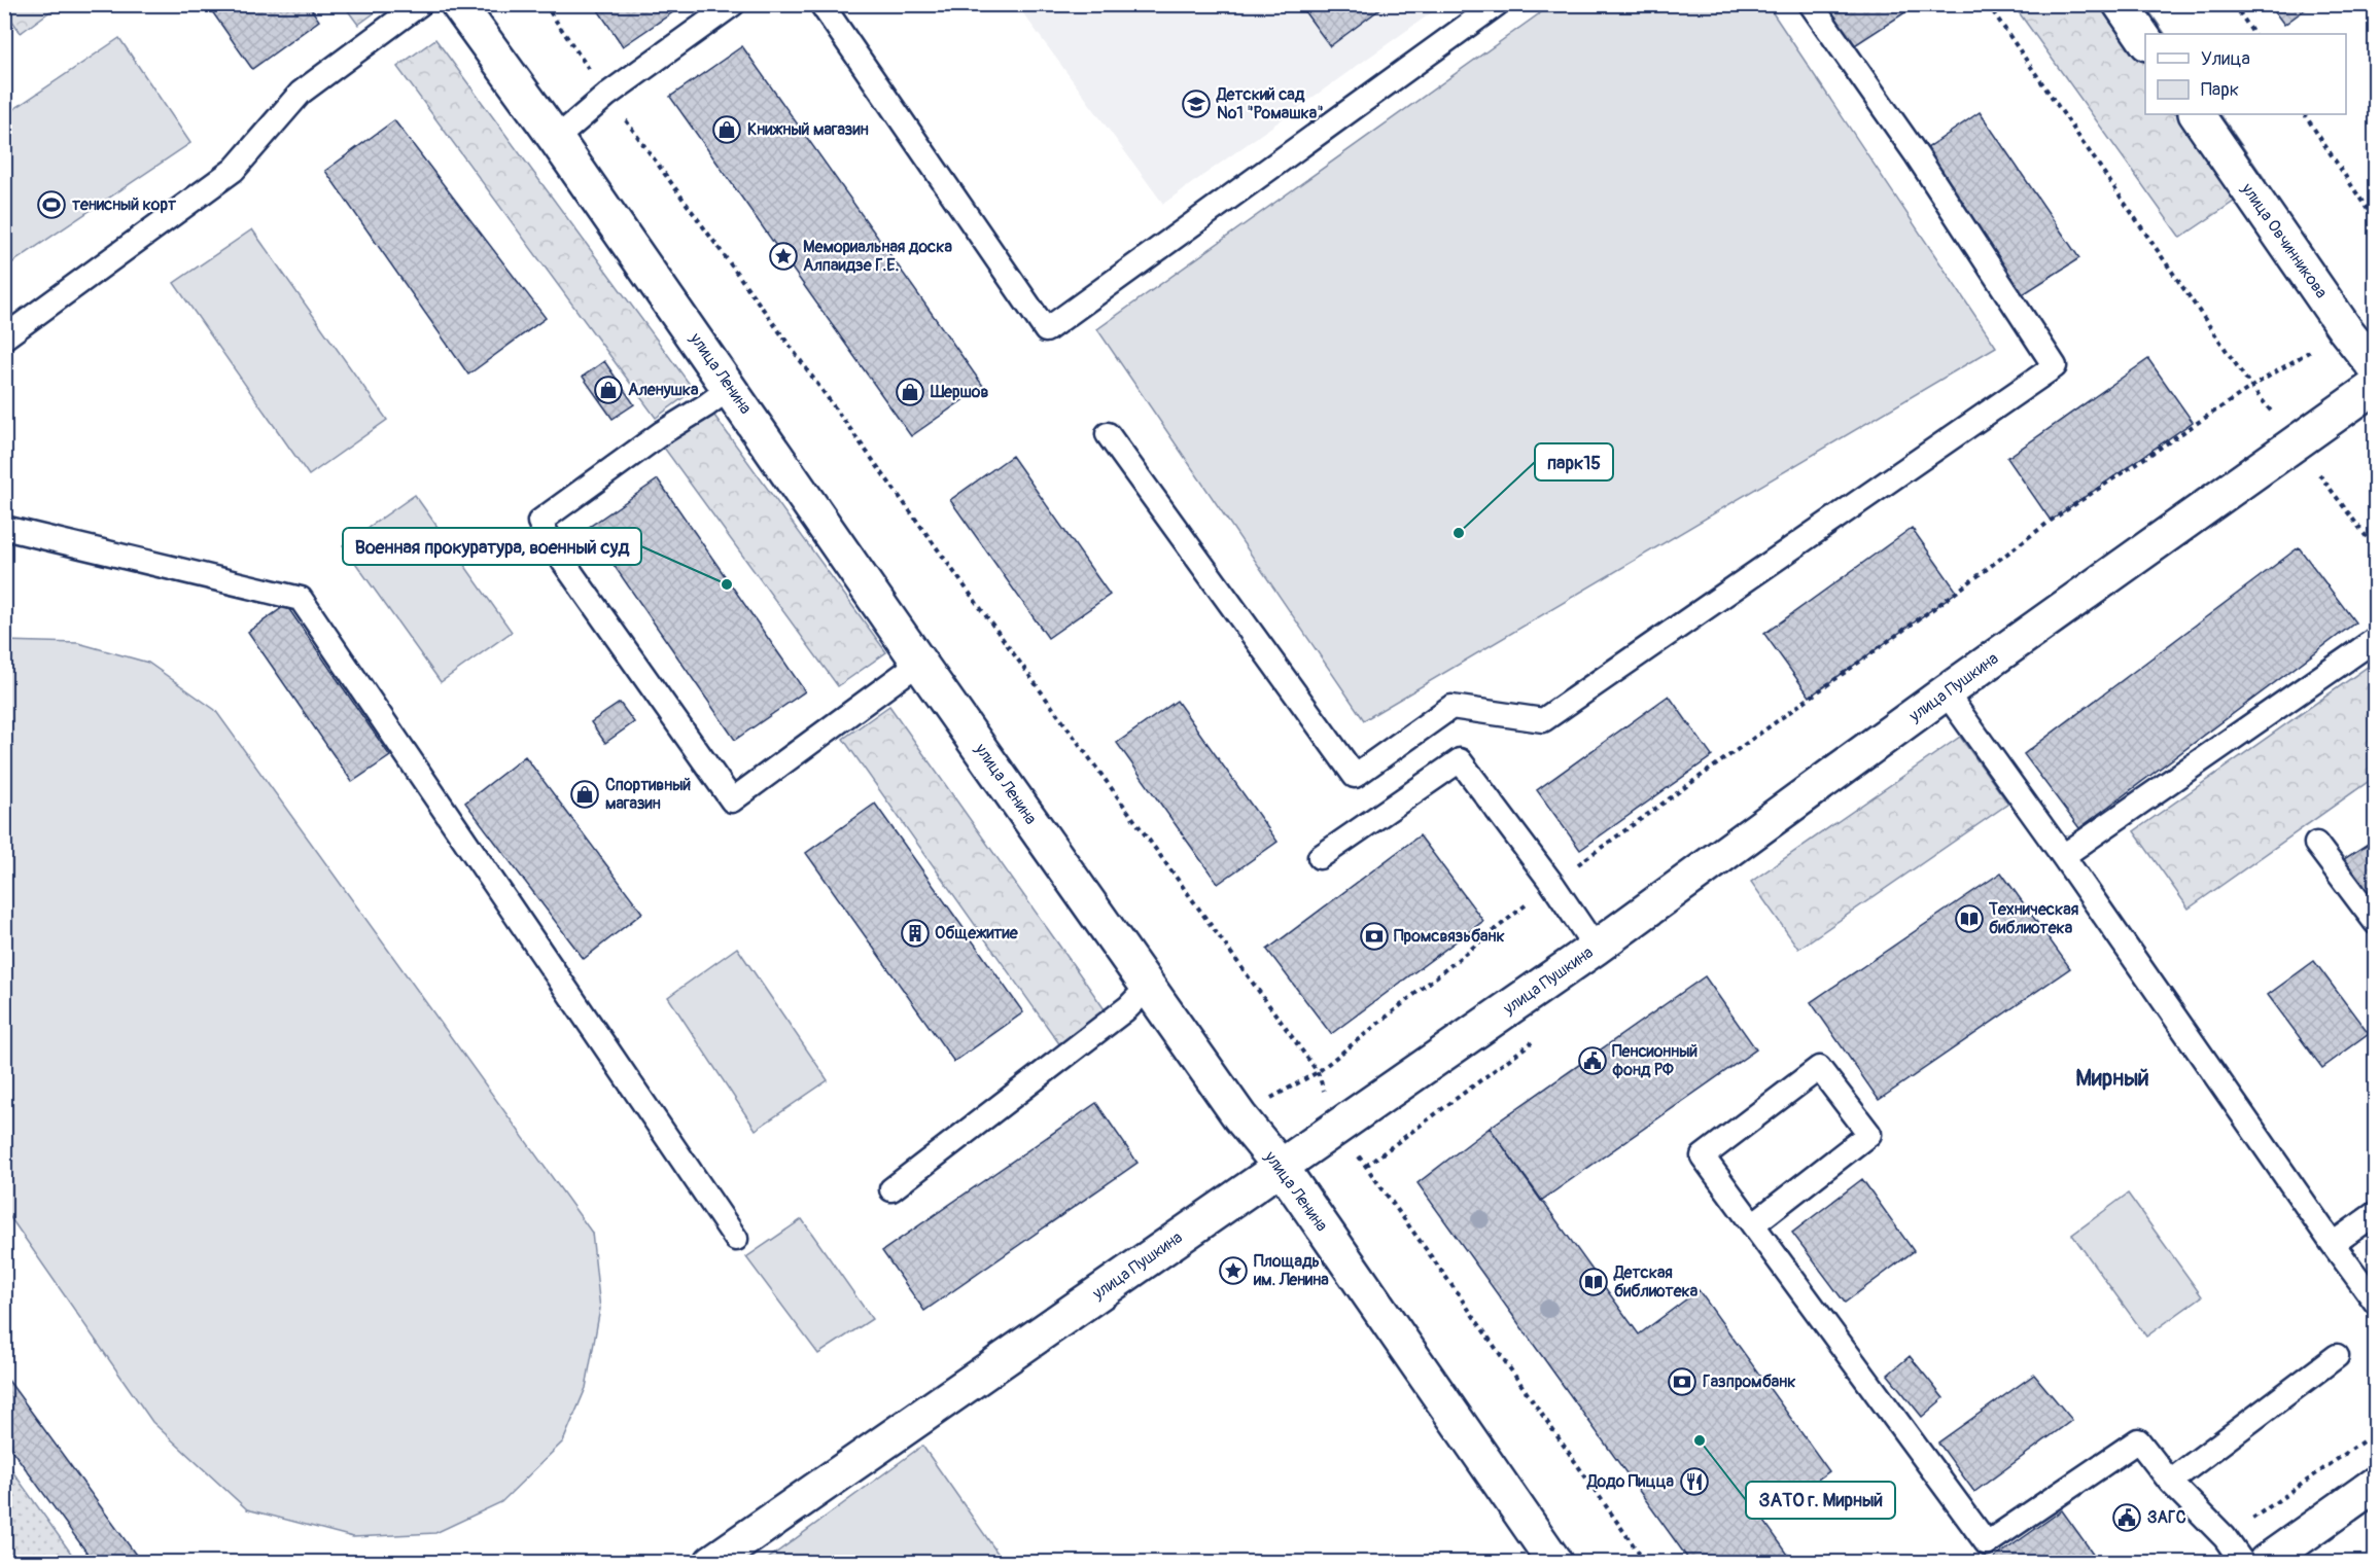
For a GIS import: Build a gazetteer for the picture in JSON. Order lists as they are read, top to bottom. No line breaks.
{"streets":{"street":["улица Овчинникова","улица Ленина","улица Пушкина"]},"crossings":[["улица Ленина","улица Пушкина"]],"districts":["Мирный"],"places":{"school or university":["Детский сад №1 \"Ромашка\""],"shop":["Книжный магазин","Аленушка","Шершов","Спортивный магазин"],"sports":["тенисный корт"],"place":["Мемориальная доска Алпаидзе Г.Е.","Площадь им. Ленина"],"other":["парк15","Военная прокуратура, военный суд","ЗАТО г. Мирный"],"library":["Техническая библиотека","Детская библиотека"],"building":["Общежитие"],"bank":["Промсвязьбанк","Газпромбанк"],"public building":["Пенсионный фонд РФ","ЗАГС"],"restaurant":["Додо Пицца"]},"legend":["Улица","Парк"]}
